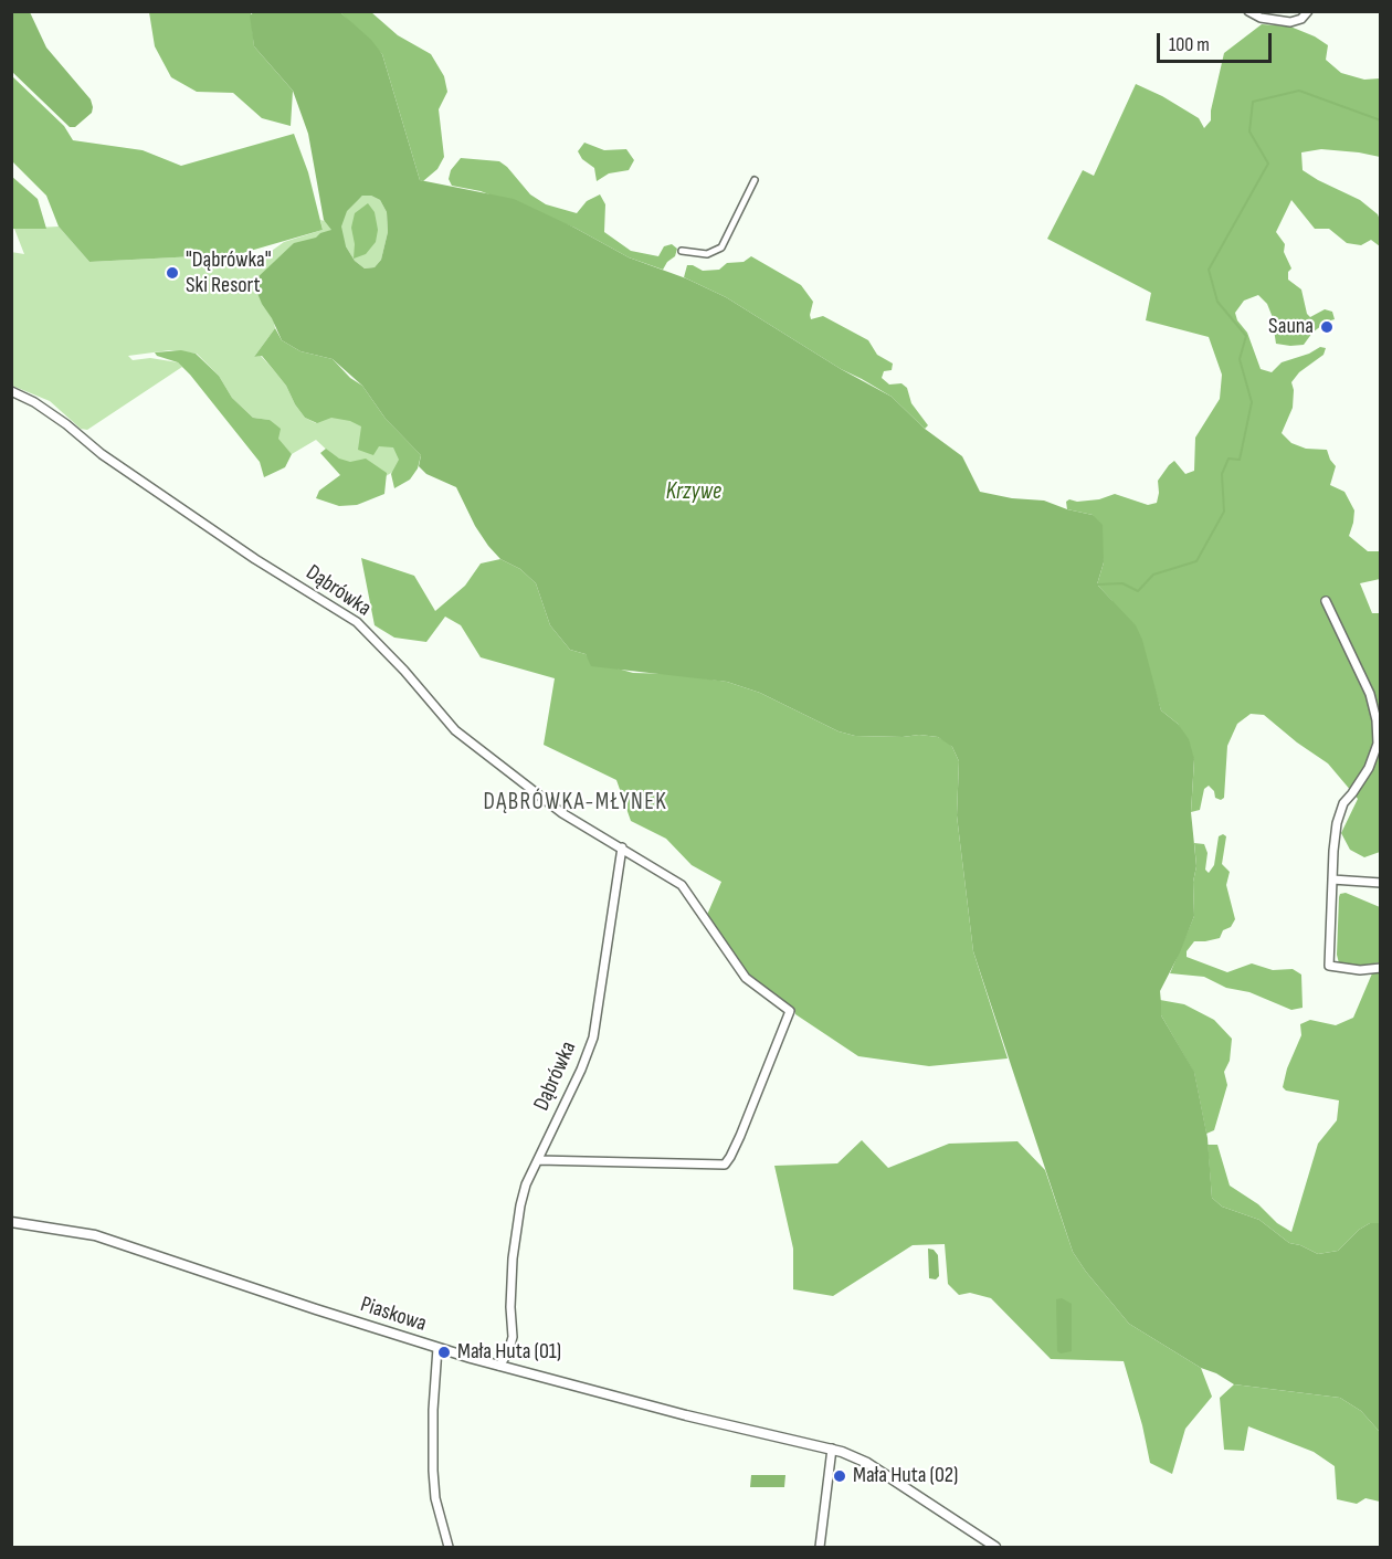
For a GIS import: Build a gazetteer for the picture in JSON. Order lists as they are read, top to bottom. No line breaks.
{"streets":{"street":["Dąbrówka","Piaskowa"]},"crossings":[["Dąbrówka","Piaskowa"]],"districts":["DĄBRÓWKA-MŁYNEK"],"water":["Krzywe"],"places":["\"Dąbrówka\" Ski Resort","Sauna","Mała Huta (01)","Mała Huta (02)"],"scale_bar":"100 m"}
